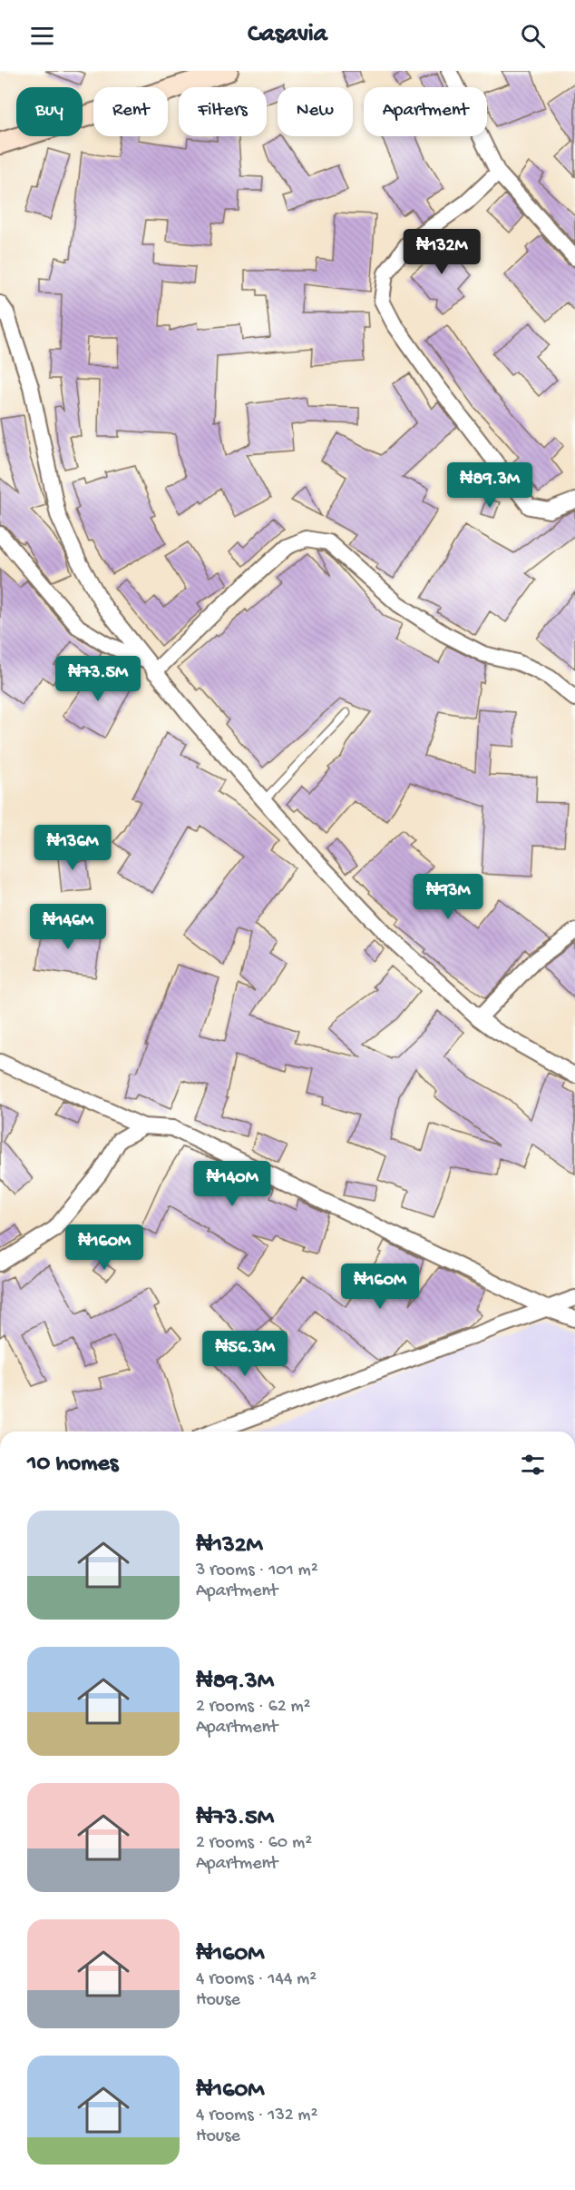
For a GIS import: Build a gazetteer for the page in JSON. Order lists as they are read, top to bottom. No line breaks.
{"page":{"header":"Casavia","chip":["Buy","Rent","Filters","New","Apartment"],"price":["₦132M","₦89.3M","₦73.5M","₦136M","₦93M","₦146M","₦140M","₦160M","₦160M","₦56.3M"],"heading":"10 homes","list":[{"name":"₦132M","note":"3 rooms · 101 m² · Apartment"},{"name":"₦89.3M","note":"2 rooms · 62 m² · Apartment"},{"name":"₦73.5M","note":"2 rooms · 60 m² · Apartment"},{"name":"₦160M","note":"4 rooms · 144 m² · House"},{"name":"₦160M","note":"4 rooms · 132 m² · House"}]}}
